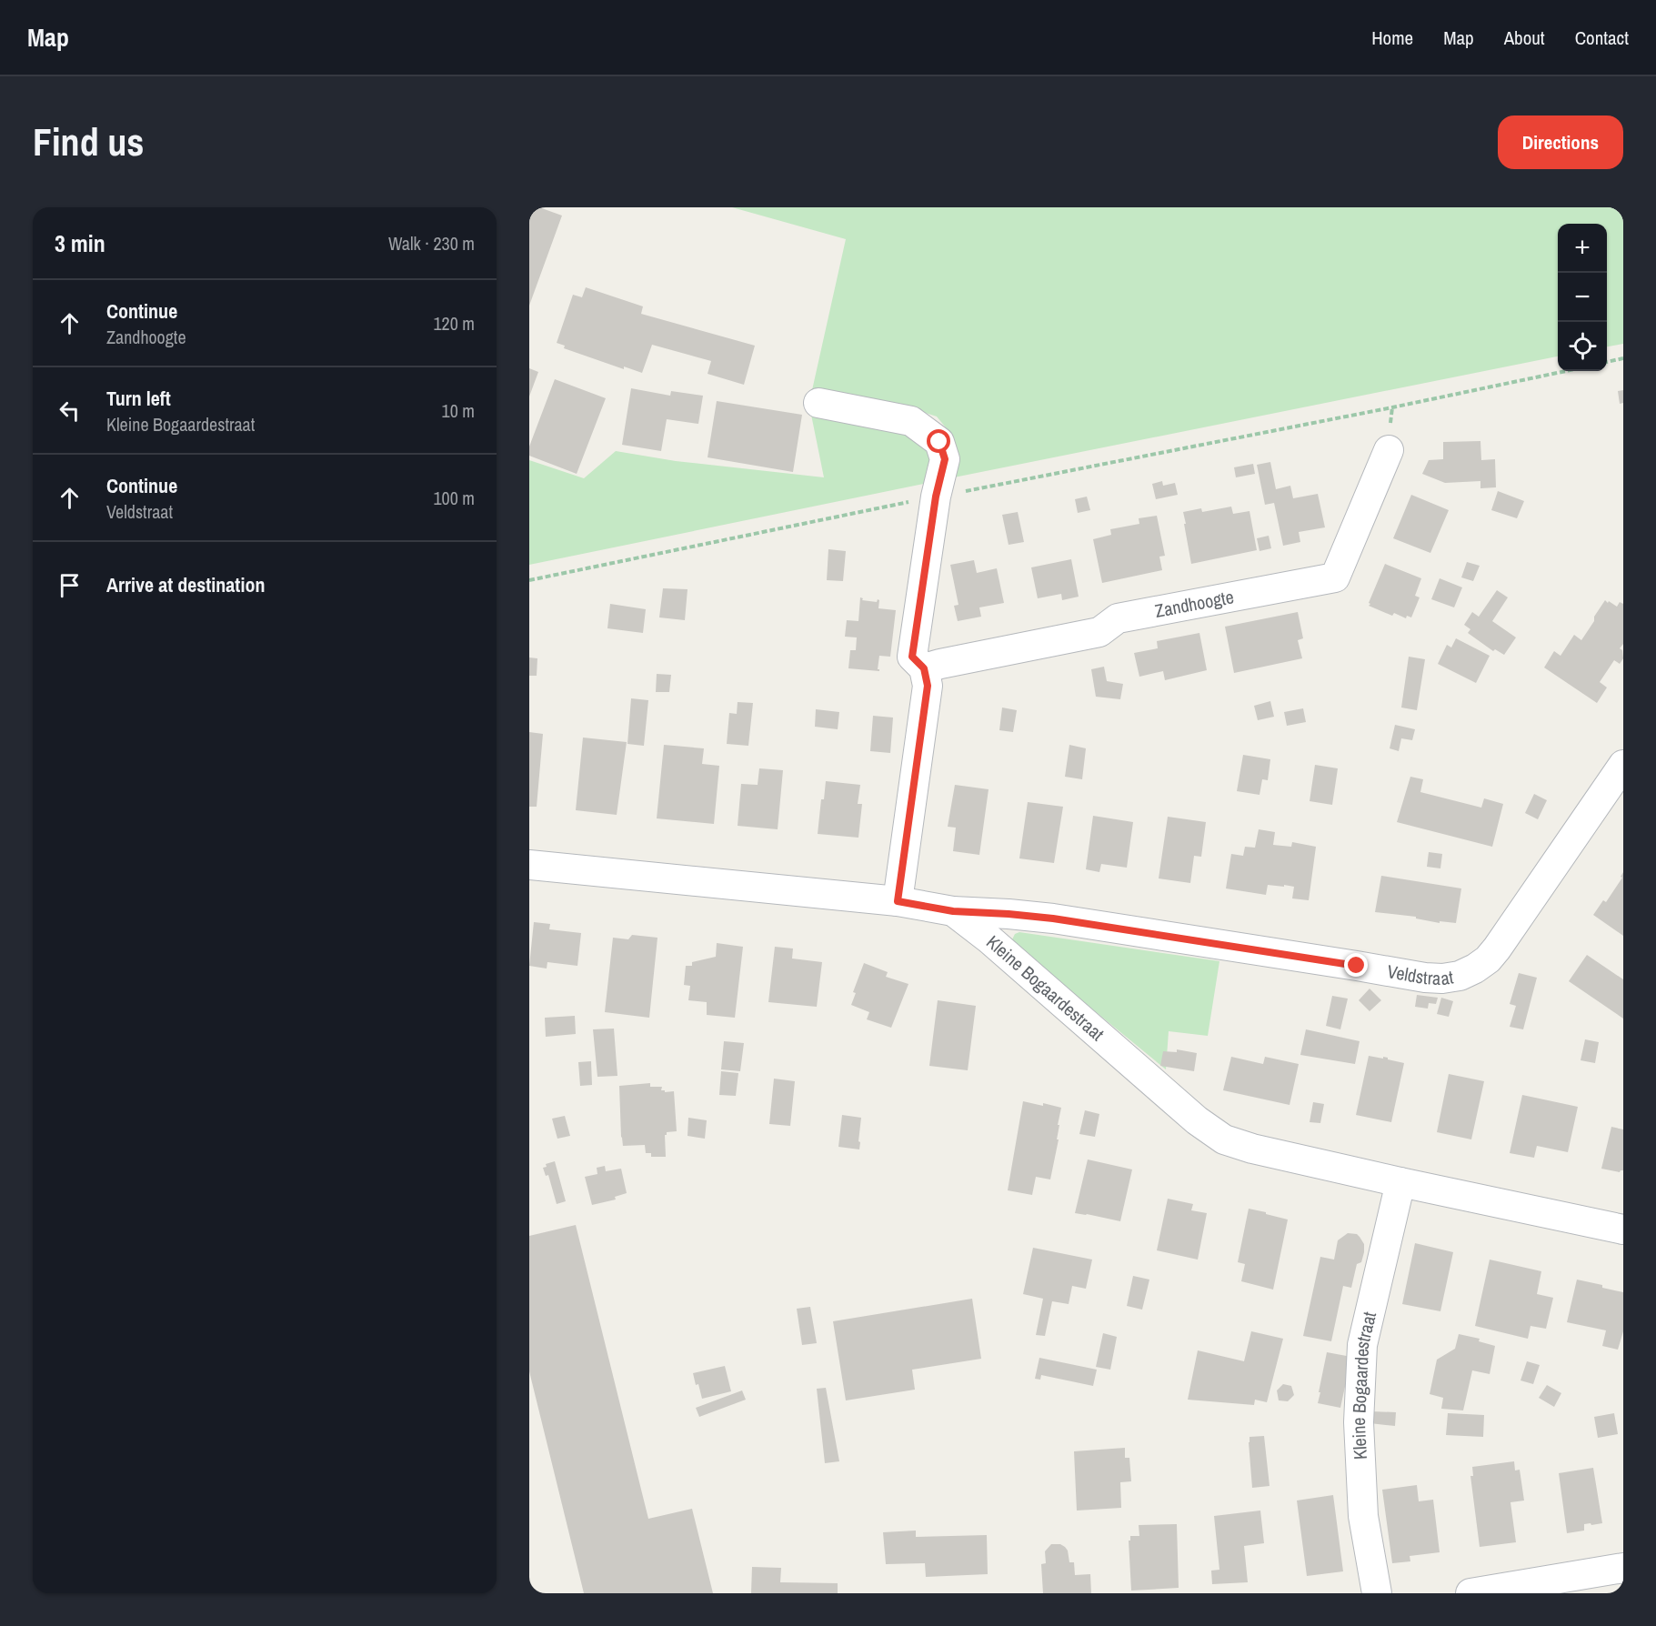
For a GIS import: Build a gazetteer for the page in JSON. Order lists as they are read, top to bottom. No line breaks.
{"streets":{"street":["Zandhoogte","Veldstraat","Kleine Bogaardestraat"]},"crossings":[["Veldstraat","Kleine Bogaardestraat"]],"page":{"header":"Map","nav":["Home","Map","About","Contact"],"buttons":"Directions","title":"Find us","heading":["3 min","Walk · 230 m"],"map_buttons":["+","−"],"list":[["Continue","Zandhoogte","120 m"],["Turn left","Kleine Bogaardestraat","10 m"],["Continue","Veldstraat","100 m"],"Arrive at destination"]}}
